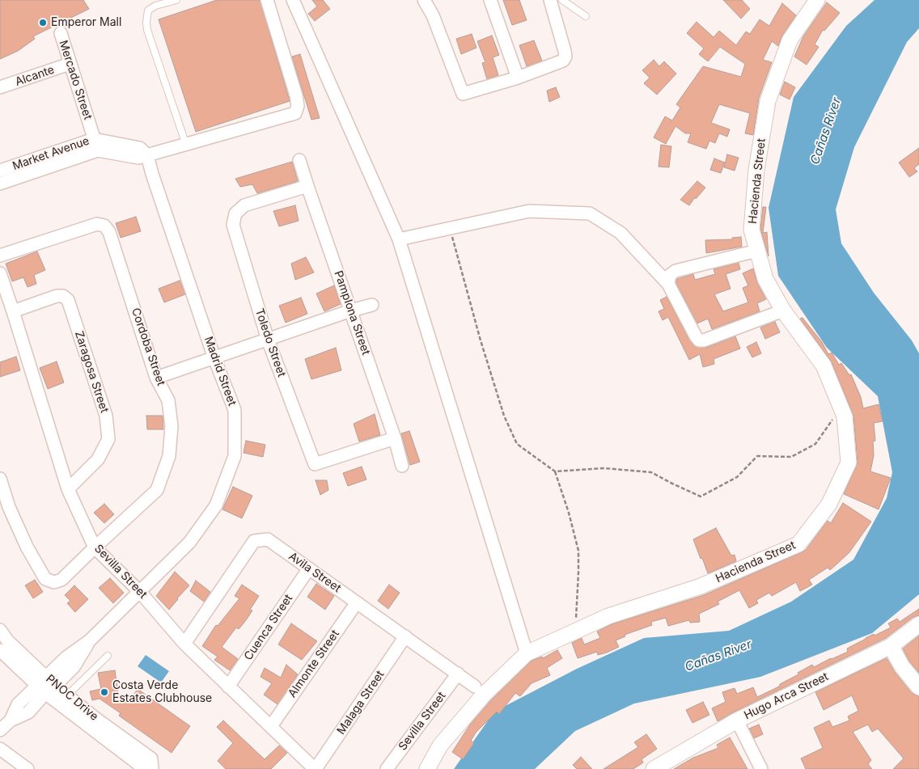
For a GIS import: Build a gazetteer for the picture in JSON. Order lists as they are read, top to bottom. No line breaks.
{"streets":{"street":["Alcante","Mercado Street","Market Avenue","Hacienda Street","Pamplona Street","Toledo Street","Cordoba Street","Madrid Street","Zaragosa Street","Sevilla Street","Avila Street","Cuenca Street","Almonte Street","Hugo Arca Street","PNOC Drive","Malaga Street"]},"crossings":[["Alcante","Mercado Street"],["Mercado Street","Market Avenue"],["Market Avenue","Madrid Street"],["Pamplona Street","Toledo Street"],["Cordoba Street","Sevilla Street"],["Madrid Street","Sevilla Street"],["Madrid Street","PNOC Drive"],["Zaragosa Street","Sevilla Street"],["Sevilla Street","Avila Street"],["Sevilla Street","Cuenca Street"],["Sevilla Street","Almonte Street"],["Sevilla Street","Malaga Street"],["Avila Street","Cuenca Street"],["Avila Street","Almonte Street"],["Avila Street","Malaga Street"]],"water":["Cañas River"],"places":["Emperor Mall","Costa Verde Estates Clubhouse"]}
